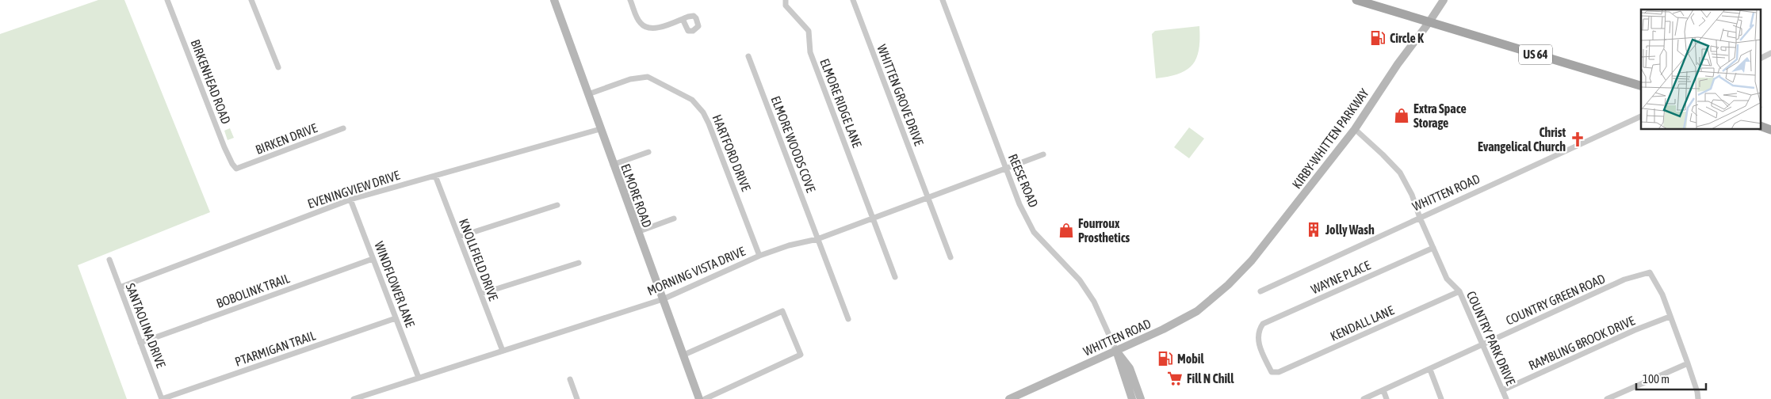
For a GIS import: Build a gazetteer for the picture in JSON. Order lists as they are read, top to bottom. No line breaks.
{"streets":{"main road":["US 64","KIRBY-WHITTEN PARKWAY","REESE ROAD","WHITTEN ROAD","ELMORE ROAD"],"street":["BIRKENHEAD ROAD","WHITTEN GROVE DRIVE","ELMORE RIDGE LANE","BIRKEN DRIVE","ELMORE WOODS COVE","HARTFORD DRIVE","EVENINGVIEW DRIVE","KNOLLFIELD DRIVE","MORNING VISTA DRIVE","WAYNE PLACE","WINDFLOWER LANE","BOBOLINK TRAIL","COUNTRY GREEN ROAD","KENDALL LANE","SANTAOLINA DRIVE","COUNTRY PARK DRIVE","RAMBLING BROOK DRIVE","PTARMIGAN TRAIL"]},"crossings":[["US 64","KIRBY-WHITTEN PARKWAY"],["BIRKENHEAD ROAD","BIRKEN DRIVE"],["WHITTEN GROVE DRIVE","MORNING VISTA DRIVE"],["ELMORE RIDGE LANE","MORNING VISTA DRIVE"],["KIRBY-WHITTEN PARKWAY","WHITTEN ROAD"],["KIRBY-WHITTEN PARKWAY","COUNTRY PARK DRIVE"],["ELMORE WOODS COVE","MORNING VISTA DRIVE"],["HARTFORD DRIVE","ELMORE ROAD"],["HARTFORD DRIVE","MORNING VISTA DRIVE"],["REESE ROAD","WHITTEN ROAD"],["REESE ROAD","MORNING VISTA DRIVE"],["EVENINGVIEW DRIVE","ELMORE ROAD"],["EVENINGVIEW DRIVE","KNOLLFIELD DRIVE"],["EVENINGVIEW DRIVE","WINDFLOWER LANE"],["EVENINGVIEW DRIVE","SANTAOLINA DRIVE"],["WHITTEN ROAD","COUNTRY PARK DRIVE"],["ELMORE ROAD","MORNING VISTA DRIVE"],["KNOLLFIELD DRIVE","MORNING VISTA DRIVE"],["MORNING VISTA DRIVE","WINDFLOWER LANE"],["WAYNE PLACE","KENDALL LANE"],["WAYNE PLACE","COUNTRY PARK DRIVE"],["WINDFLOWER LANE","BOBOLINK TRAIL"],["WINDFLOWER LANE","PTARMIGAN TRAIL"],["BOBOLINK TRAIL","SANTAOLINA DRIVE"],["COUNTRY GREEN ROAD","COUNTRY PARK DRIVE"],["COUNTRY GREEN ROAD","RAMBLING BROOK DRIVE"],["KENDALL LANE","COUNTRY PARK DRIVE"],["SANTAOLINA DRIVE","PTARMIGAN TRAIL"],["COUNTRY PARK DRIVE","RAMBLING BROOK DRIVE"]],"places":{"fuel station":["Circle K","Mobil"],"shop":["Extra Space Storage","Fourroux Prosthetics"],"church":["Christ Evangelical Church"],"building":["Jolly Wash"],"supermarket":["Fill N Chill"]},"scale_bar":"100 m"}
